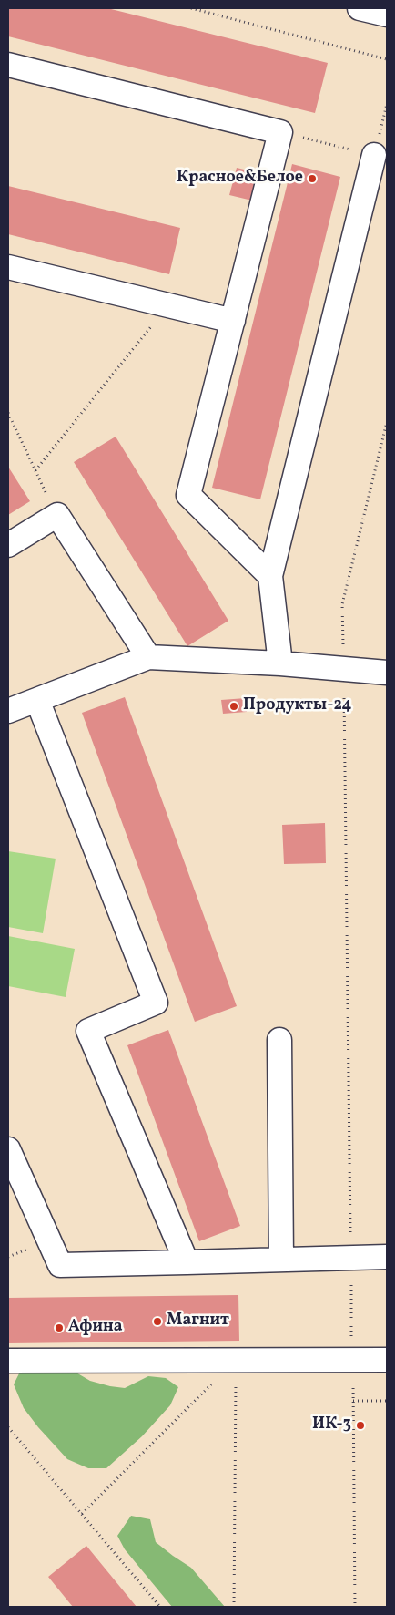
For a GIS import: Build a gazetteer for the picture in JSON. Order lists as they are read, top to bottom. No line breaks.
{"places":["Красное&Белое","Продукты-24","Магнит","Афина","ИК-3"]}
